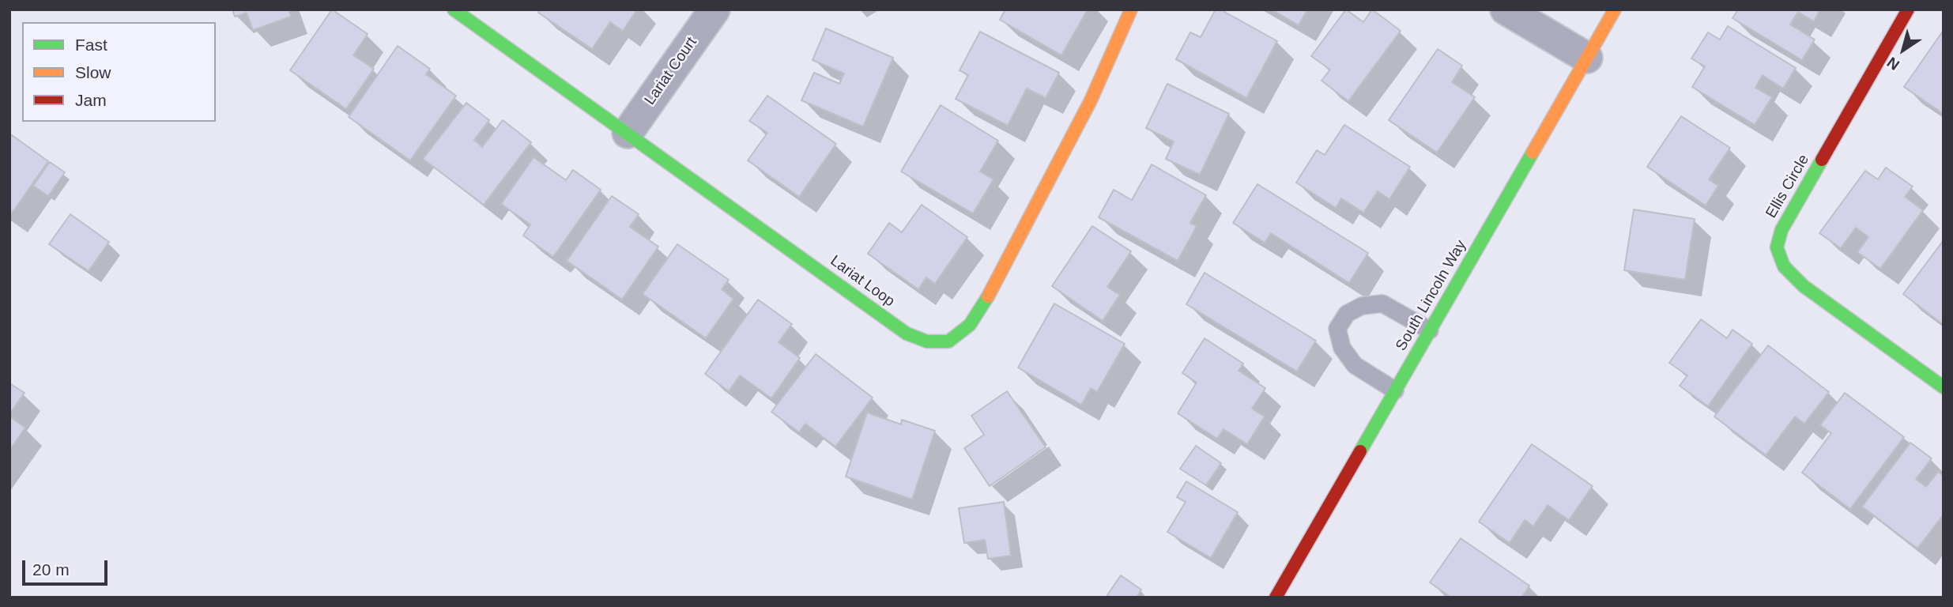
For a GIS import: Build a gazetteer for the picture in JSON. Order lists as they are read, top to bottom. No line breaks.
{"streets":{"street":["Lariat Court","Ellis Circle","Lariat Loop","South Lincoln Way"]},"crossings":[["Lariat Court","Lariat Loop"]],"legend":["Fast","Slow","Jam"],"scale_bar":"20 m","north":"bottom left"}
